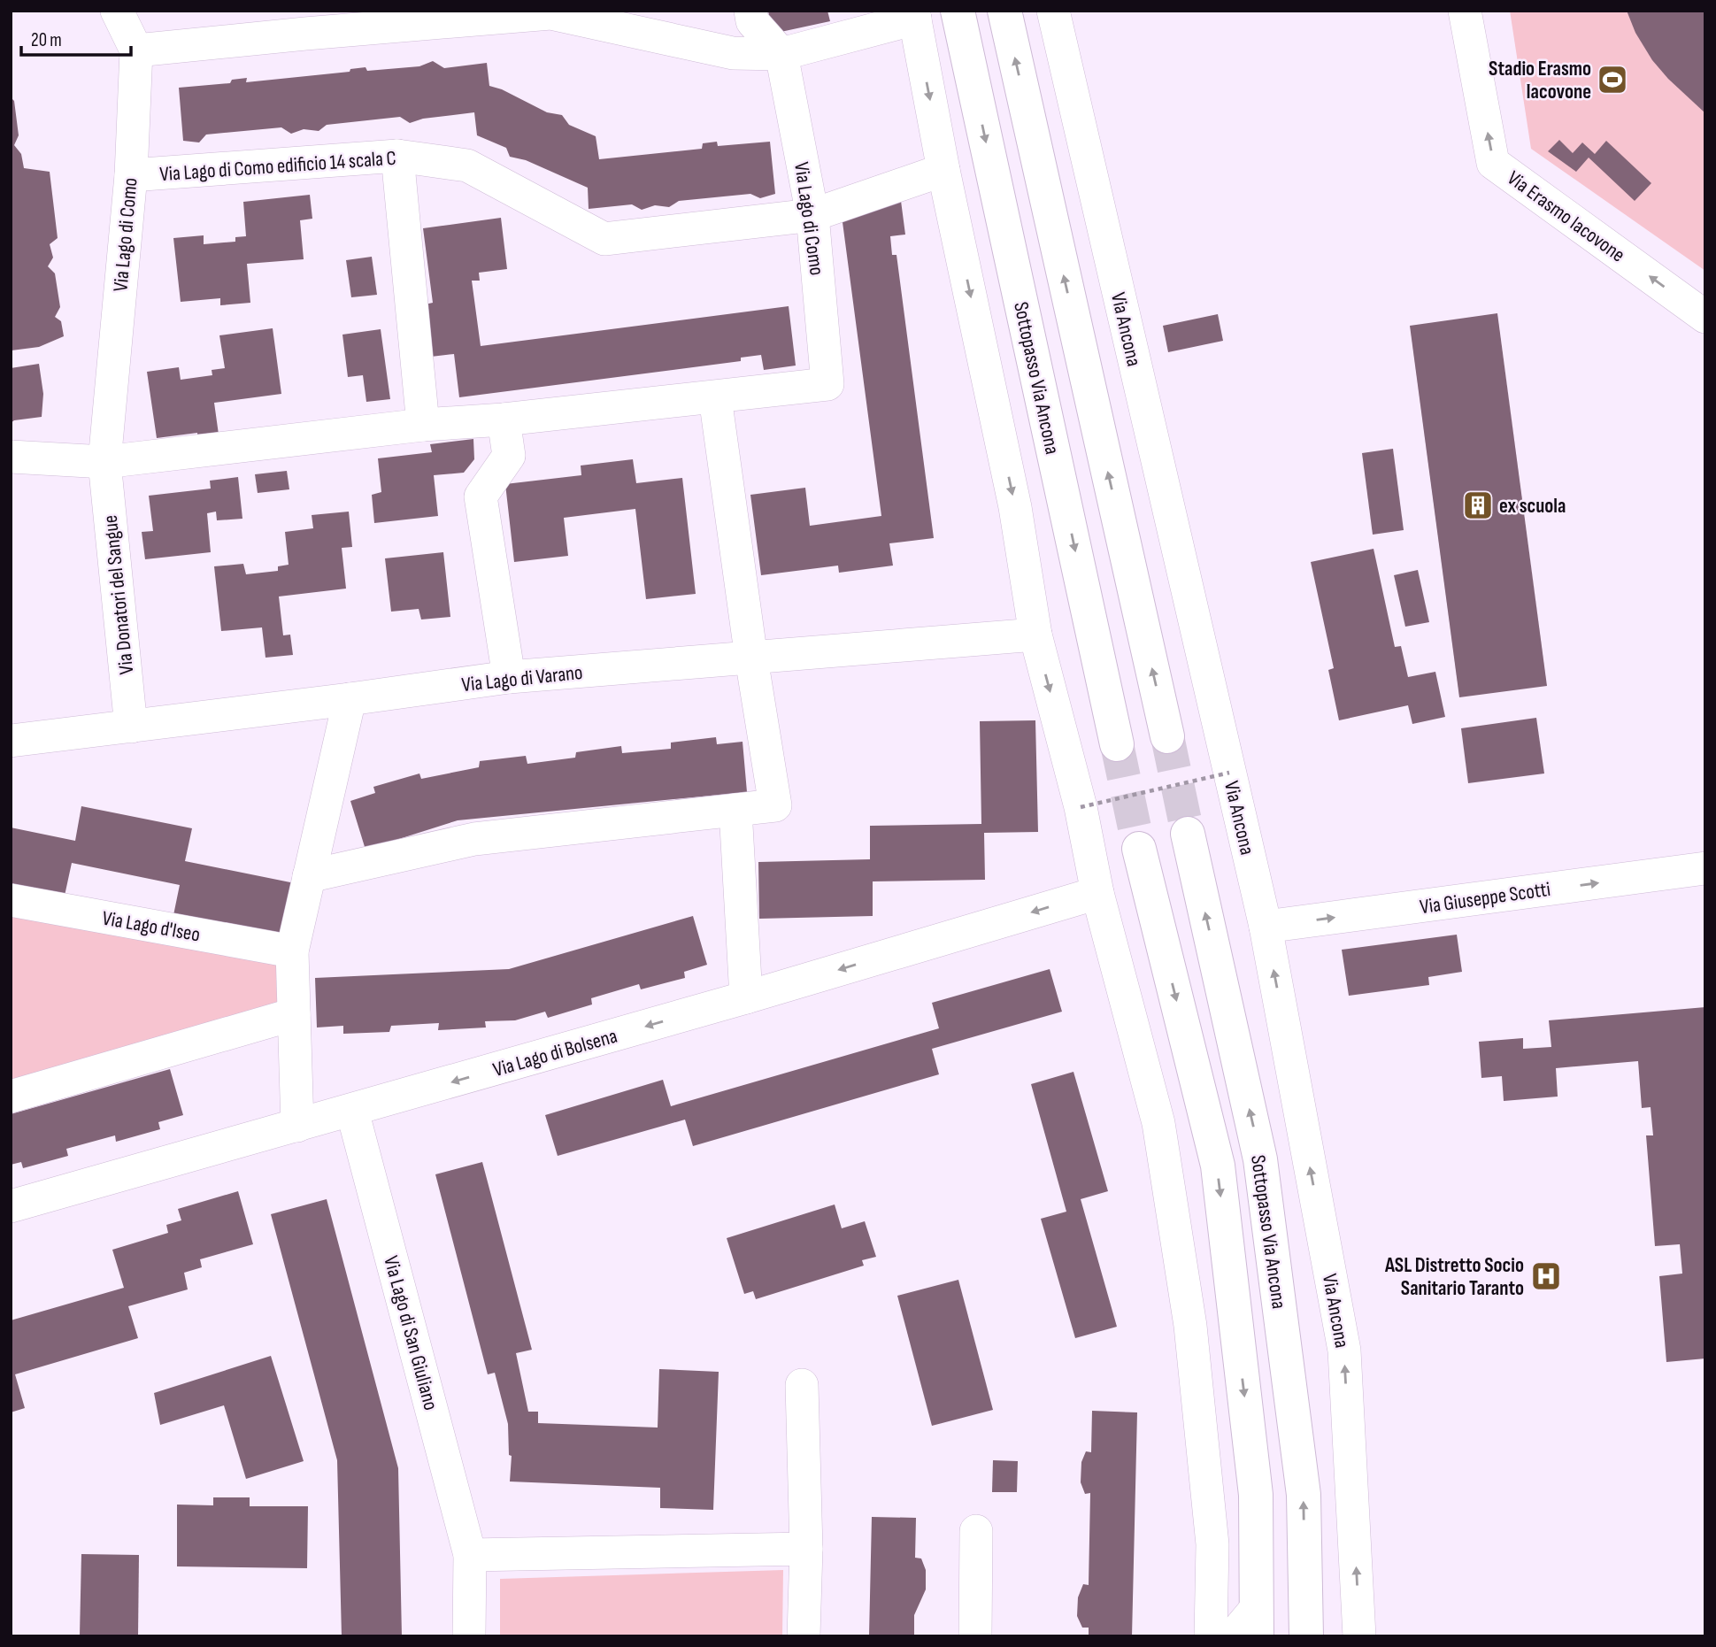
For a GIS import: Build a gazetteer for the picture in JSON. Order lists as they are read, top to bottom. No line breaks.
{"streets":{"street":["Via Lago di Como edificio 14 scala C","Via Erasmo Iacovone","Via Lago di Como","Via Ancona","Sottopasso Via Ancona","Via Donatori del Sangue","Via Lago di Varano","Via Giuseppe Scotti","Via Lago d'Iseo","Via Lago di Bolsena","Via Lago di San Giuliano"]},"crossings":[["Via Lago di Como edificio 14 scala C","Via Lago di Como"],["Via Lago di Como","Via Donatori del Sangue"],["Via Ancona","Via Giuseppe Scotti"],["Via Donatori del Sangue","Via Lago di Varano"],["Via Lago di Bolsena","Via Lago di San Giuliano"]],"one_way":["Via Erasmo Iacovone","Via Giuseppe Scotti"],"places":{"sports":["Stadio Erasmo Iacovone"],"building":["ex scuola"],"hospital":["ASL Distretto Socio Sanitario Taranto"]},"scale_bar":"20 m"}
